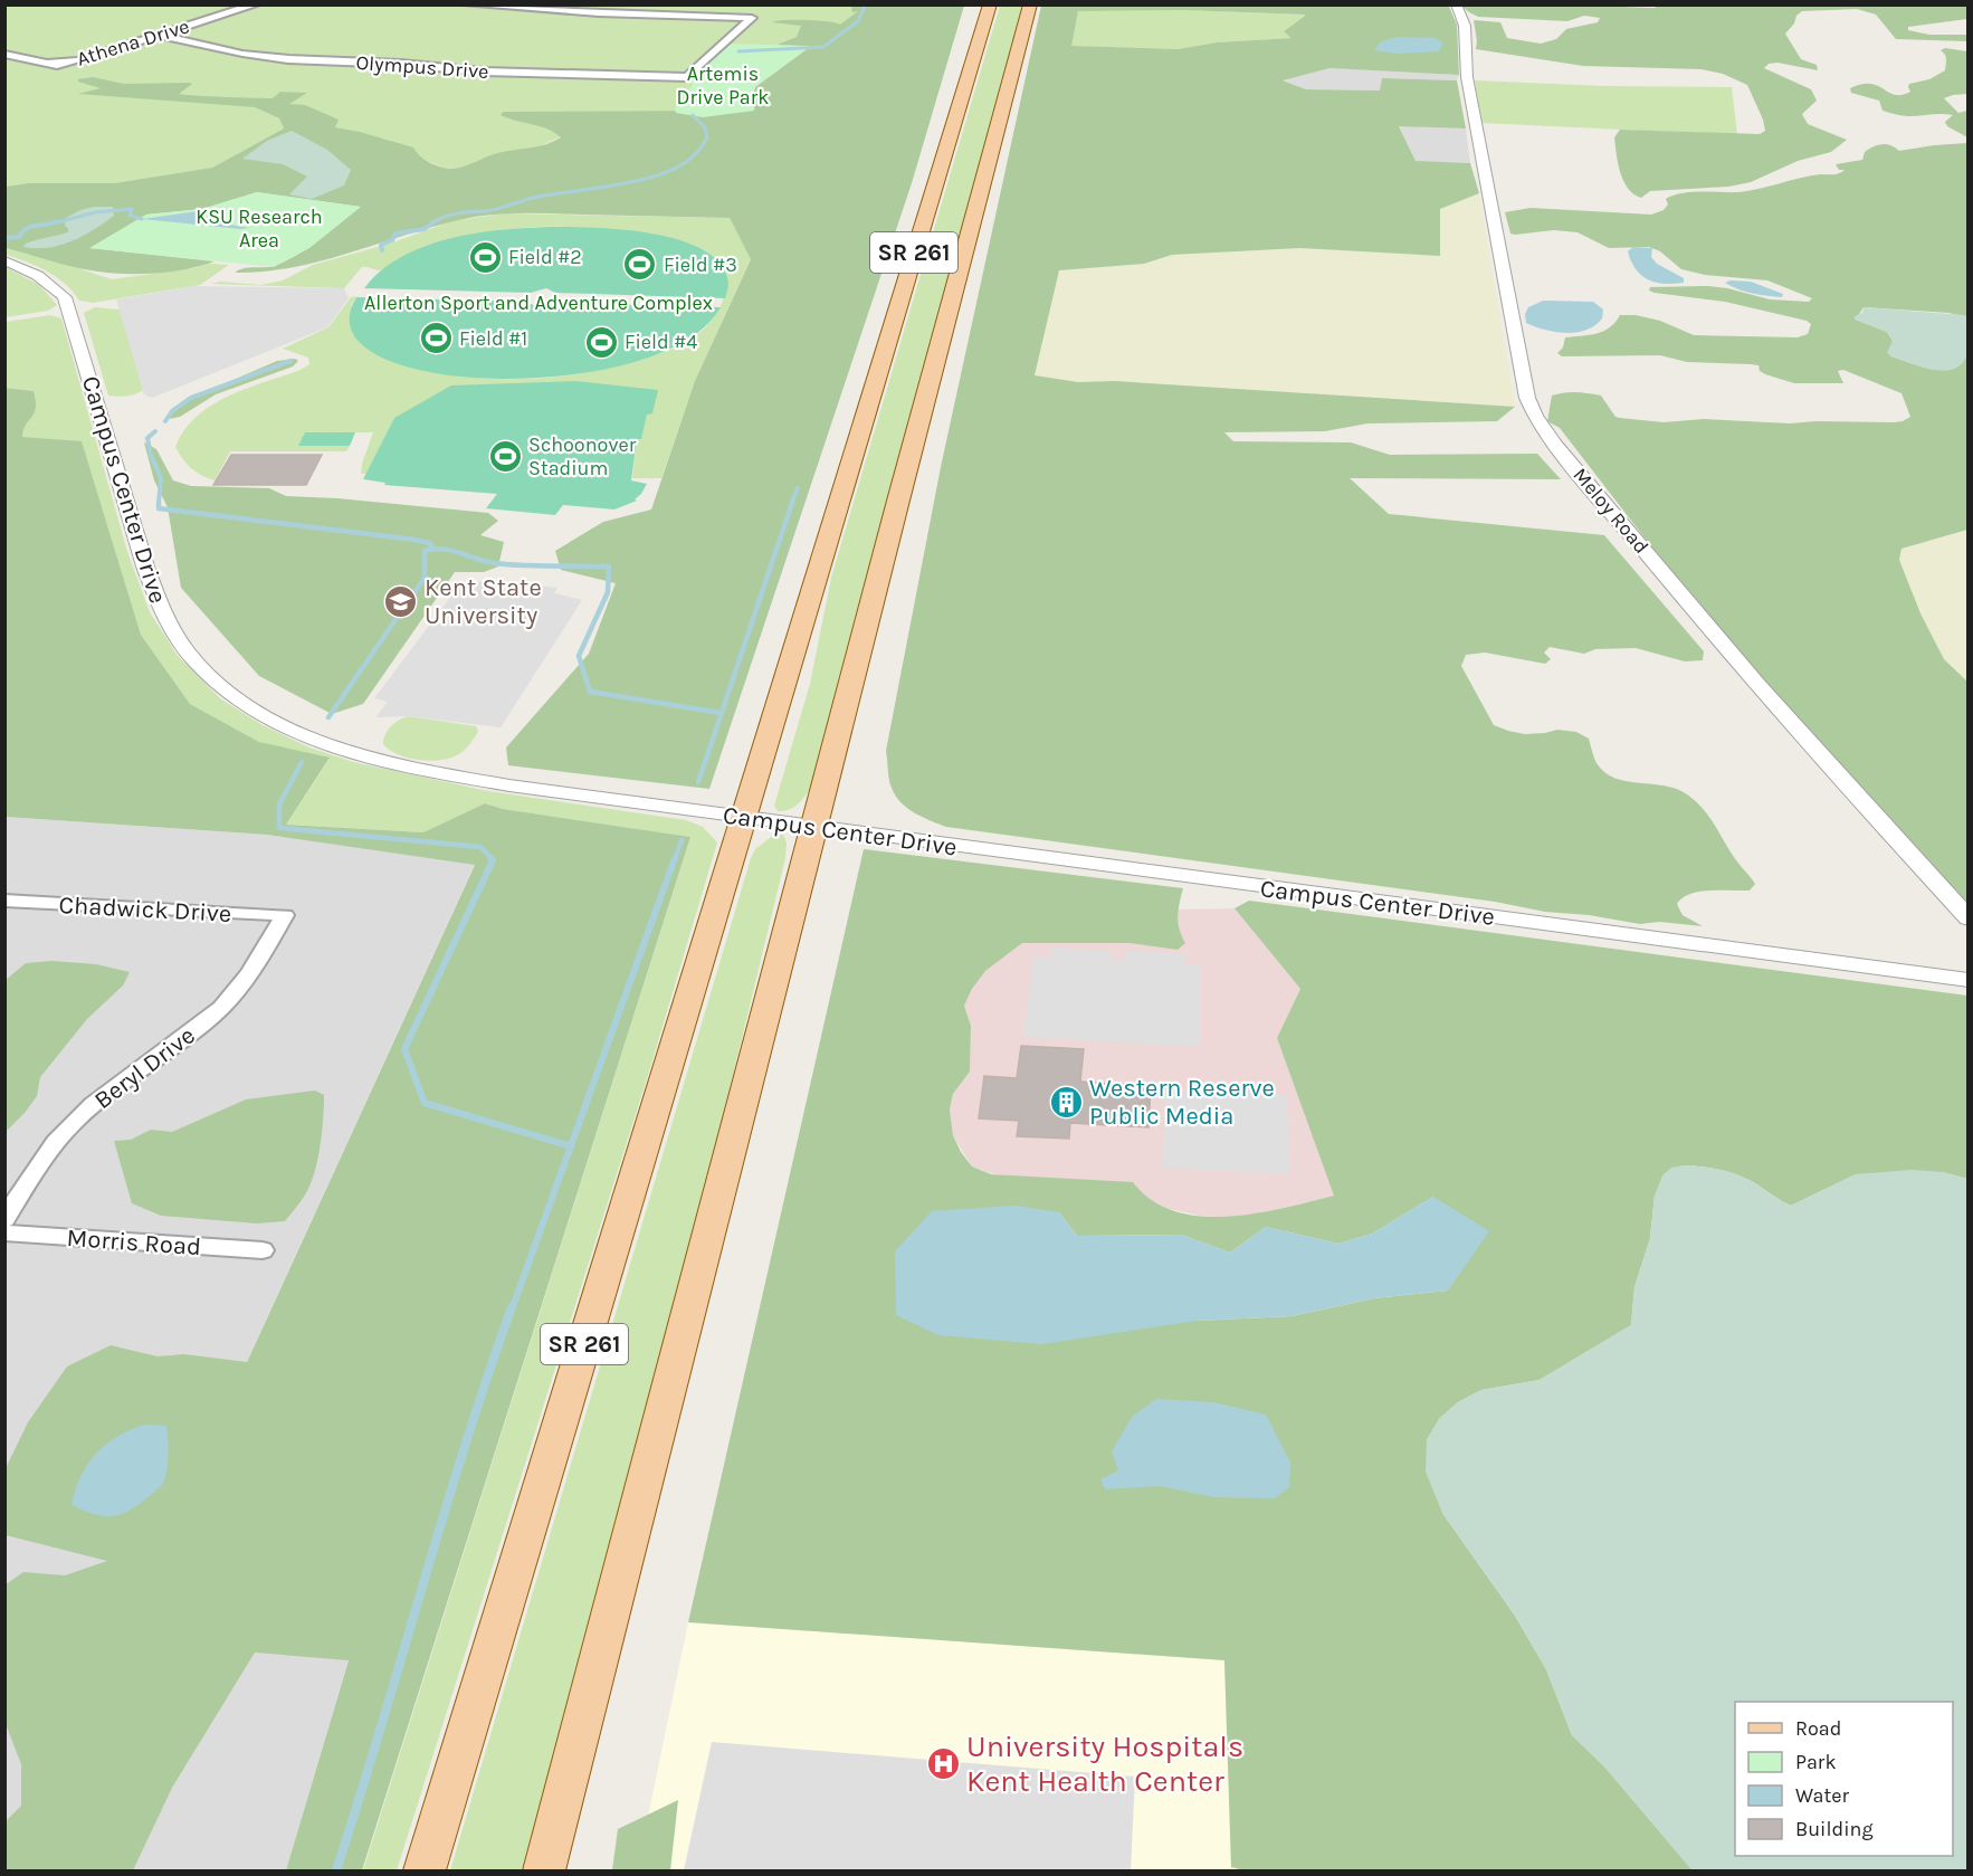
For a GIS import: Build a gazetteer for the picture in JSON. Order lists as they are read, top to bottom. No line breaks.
{"streets":{"main road":["SR 261"],"street":["Athena Drive","Olympus Drive","Campus Center Drive","Meloy Road","Chadwick Drive","Beryl Drive","Morris Road"]},"crossings":[["Athena Drive","Olympus Drive"],["SR 261","Campus Center Drive"],["Chadwick Drive","Beryl Drive"]],"parks":["Artemis Drive Park","KSU Research Area","Allerton Sport and Adventure Complex"],"places":{"sports":["Field #2","Field #3","Field #1","Field #4","Schoonover Stadium"],"school or university":["Kent State University"],"building":["Western Reserve Public Media"],"hospital":["University Hospitals Kent Health Center"]},"legend":["Road","Park","Water","Building"]}
